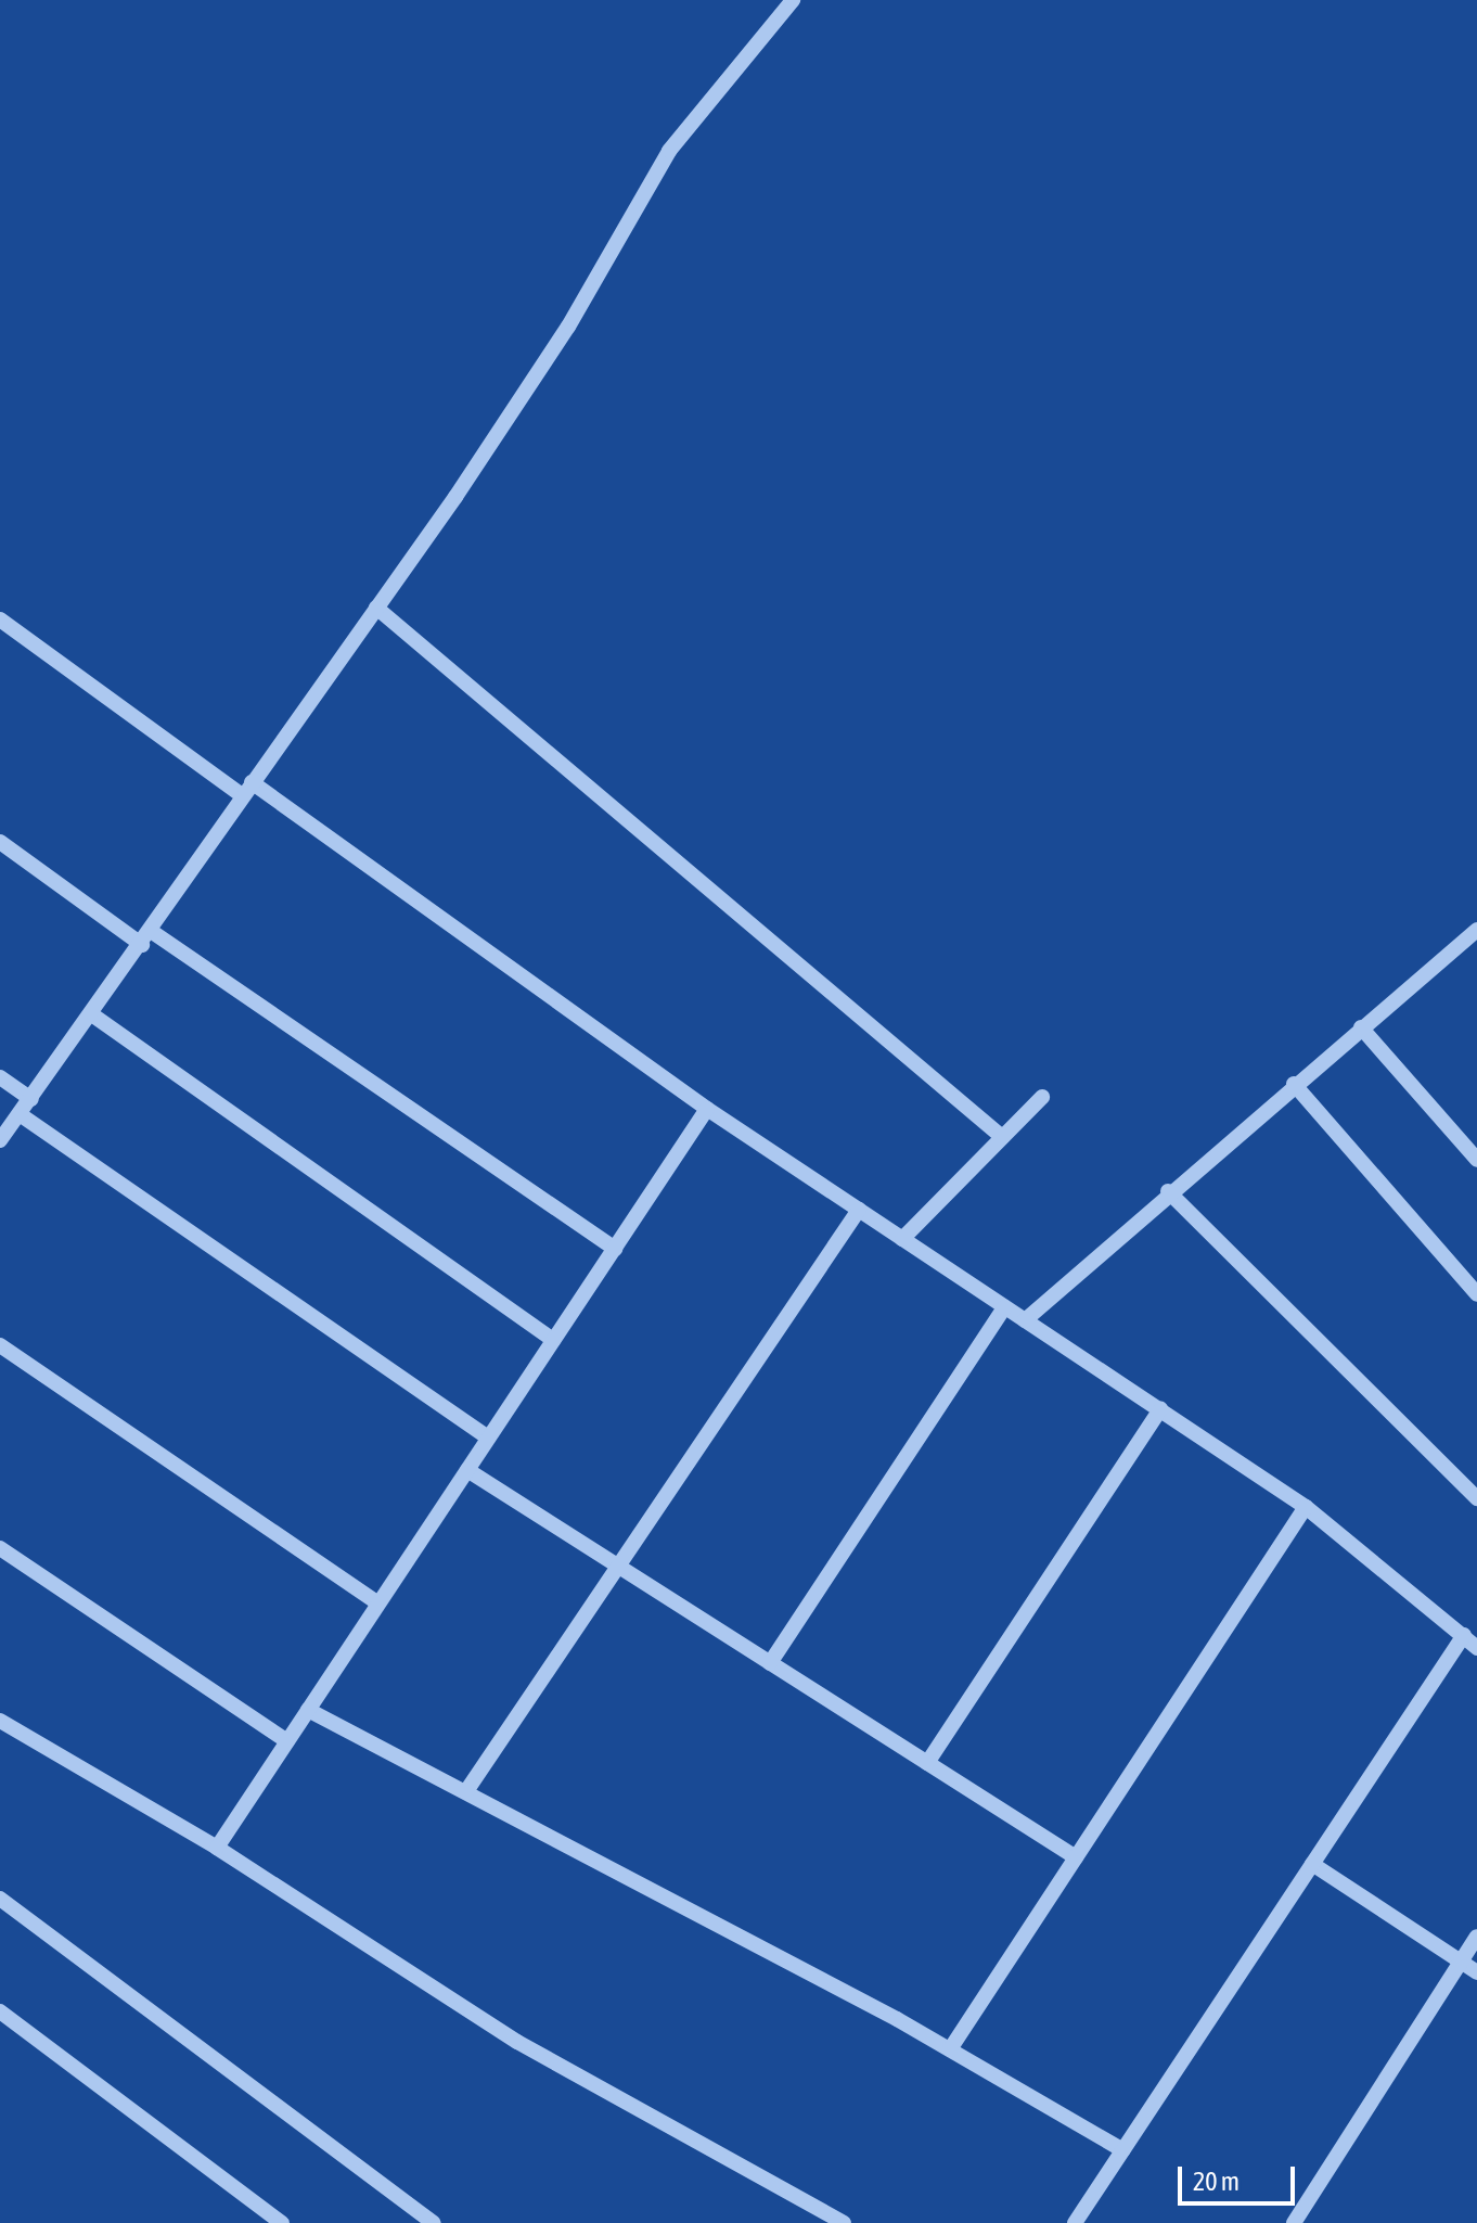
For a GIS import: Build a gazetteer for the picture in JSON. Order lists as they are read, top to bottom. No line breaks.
{"scale_bar":"20 m"}
